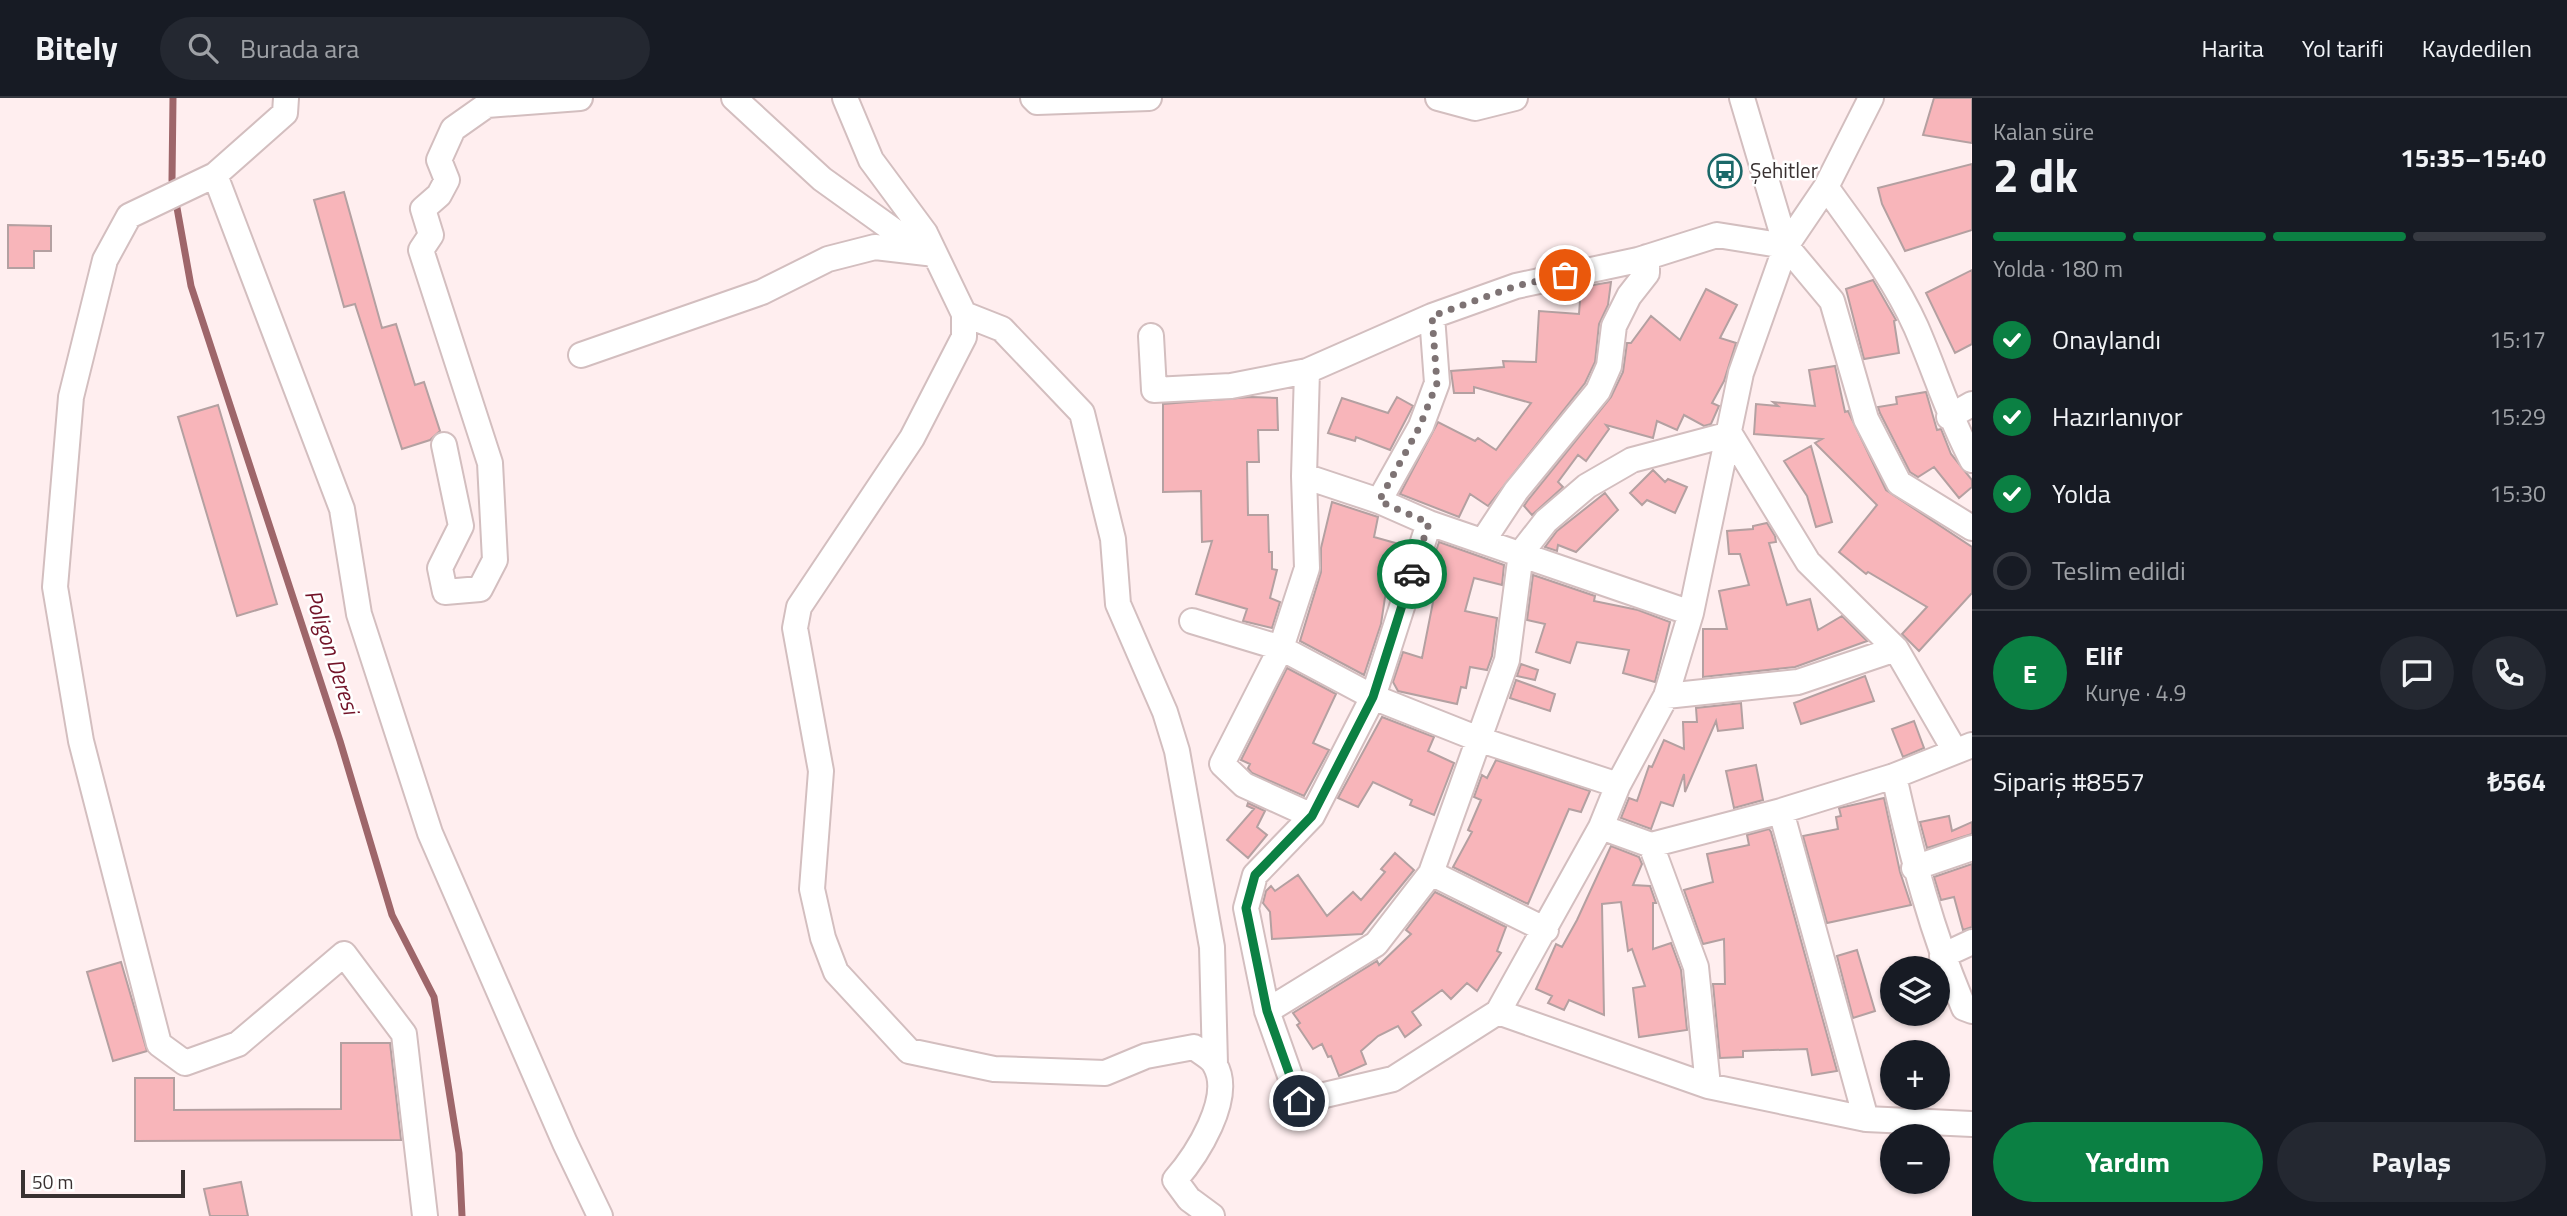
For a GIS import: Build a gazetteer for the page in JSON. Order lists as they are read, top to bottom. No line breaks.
{"water":["Poligon Deresi"],"places":{"bus stop":["Şehitler"]},"scale_bar":"50 m","page":{"header":"Bitely","search":"Burada ara","nav":["Harita","Yol tarifi","Kaydedilen"],"heading":["2 dk","Kalan süre","15:35–15:40"],"panel":["Elif","Kurye · 4.9","Sipariş #8557","₺564"],"bar":"Yolda · 180 m","list":[["Onaylandı","15:17"],["Hazırlanıyor","15:29"],["Yolda","15:30"],"Teslim edildi"],"round":"E","map_buttons":["+","−"],"buttons":["Yardım","Paylaş"],"scale":"50 m"}}
